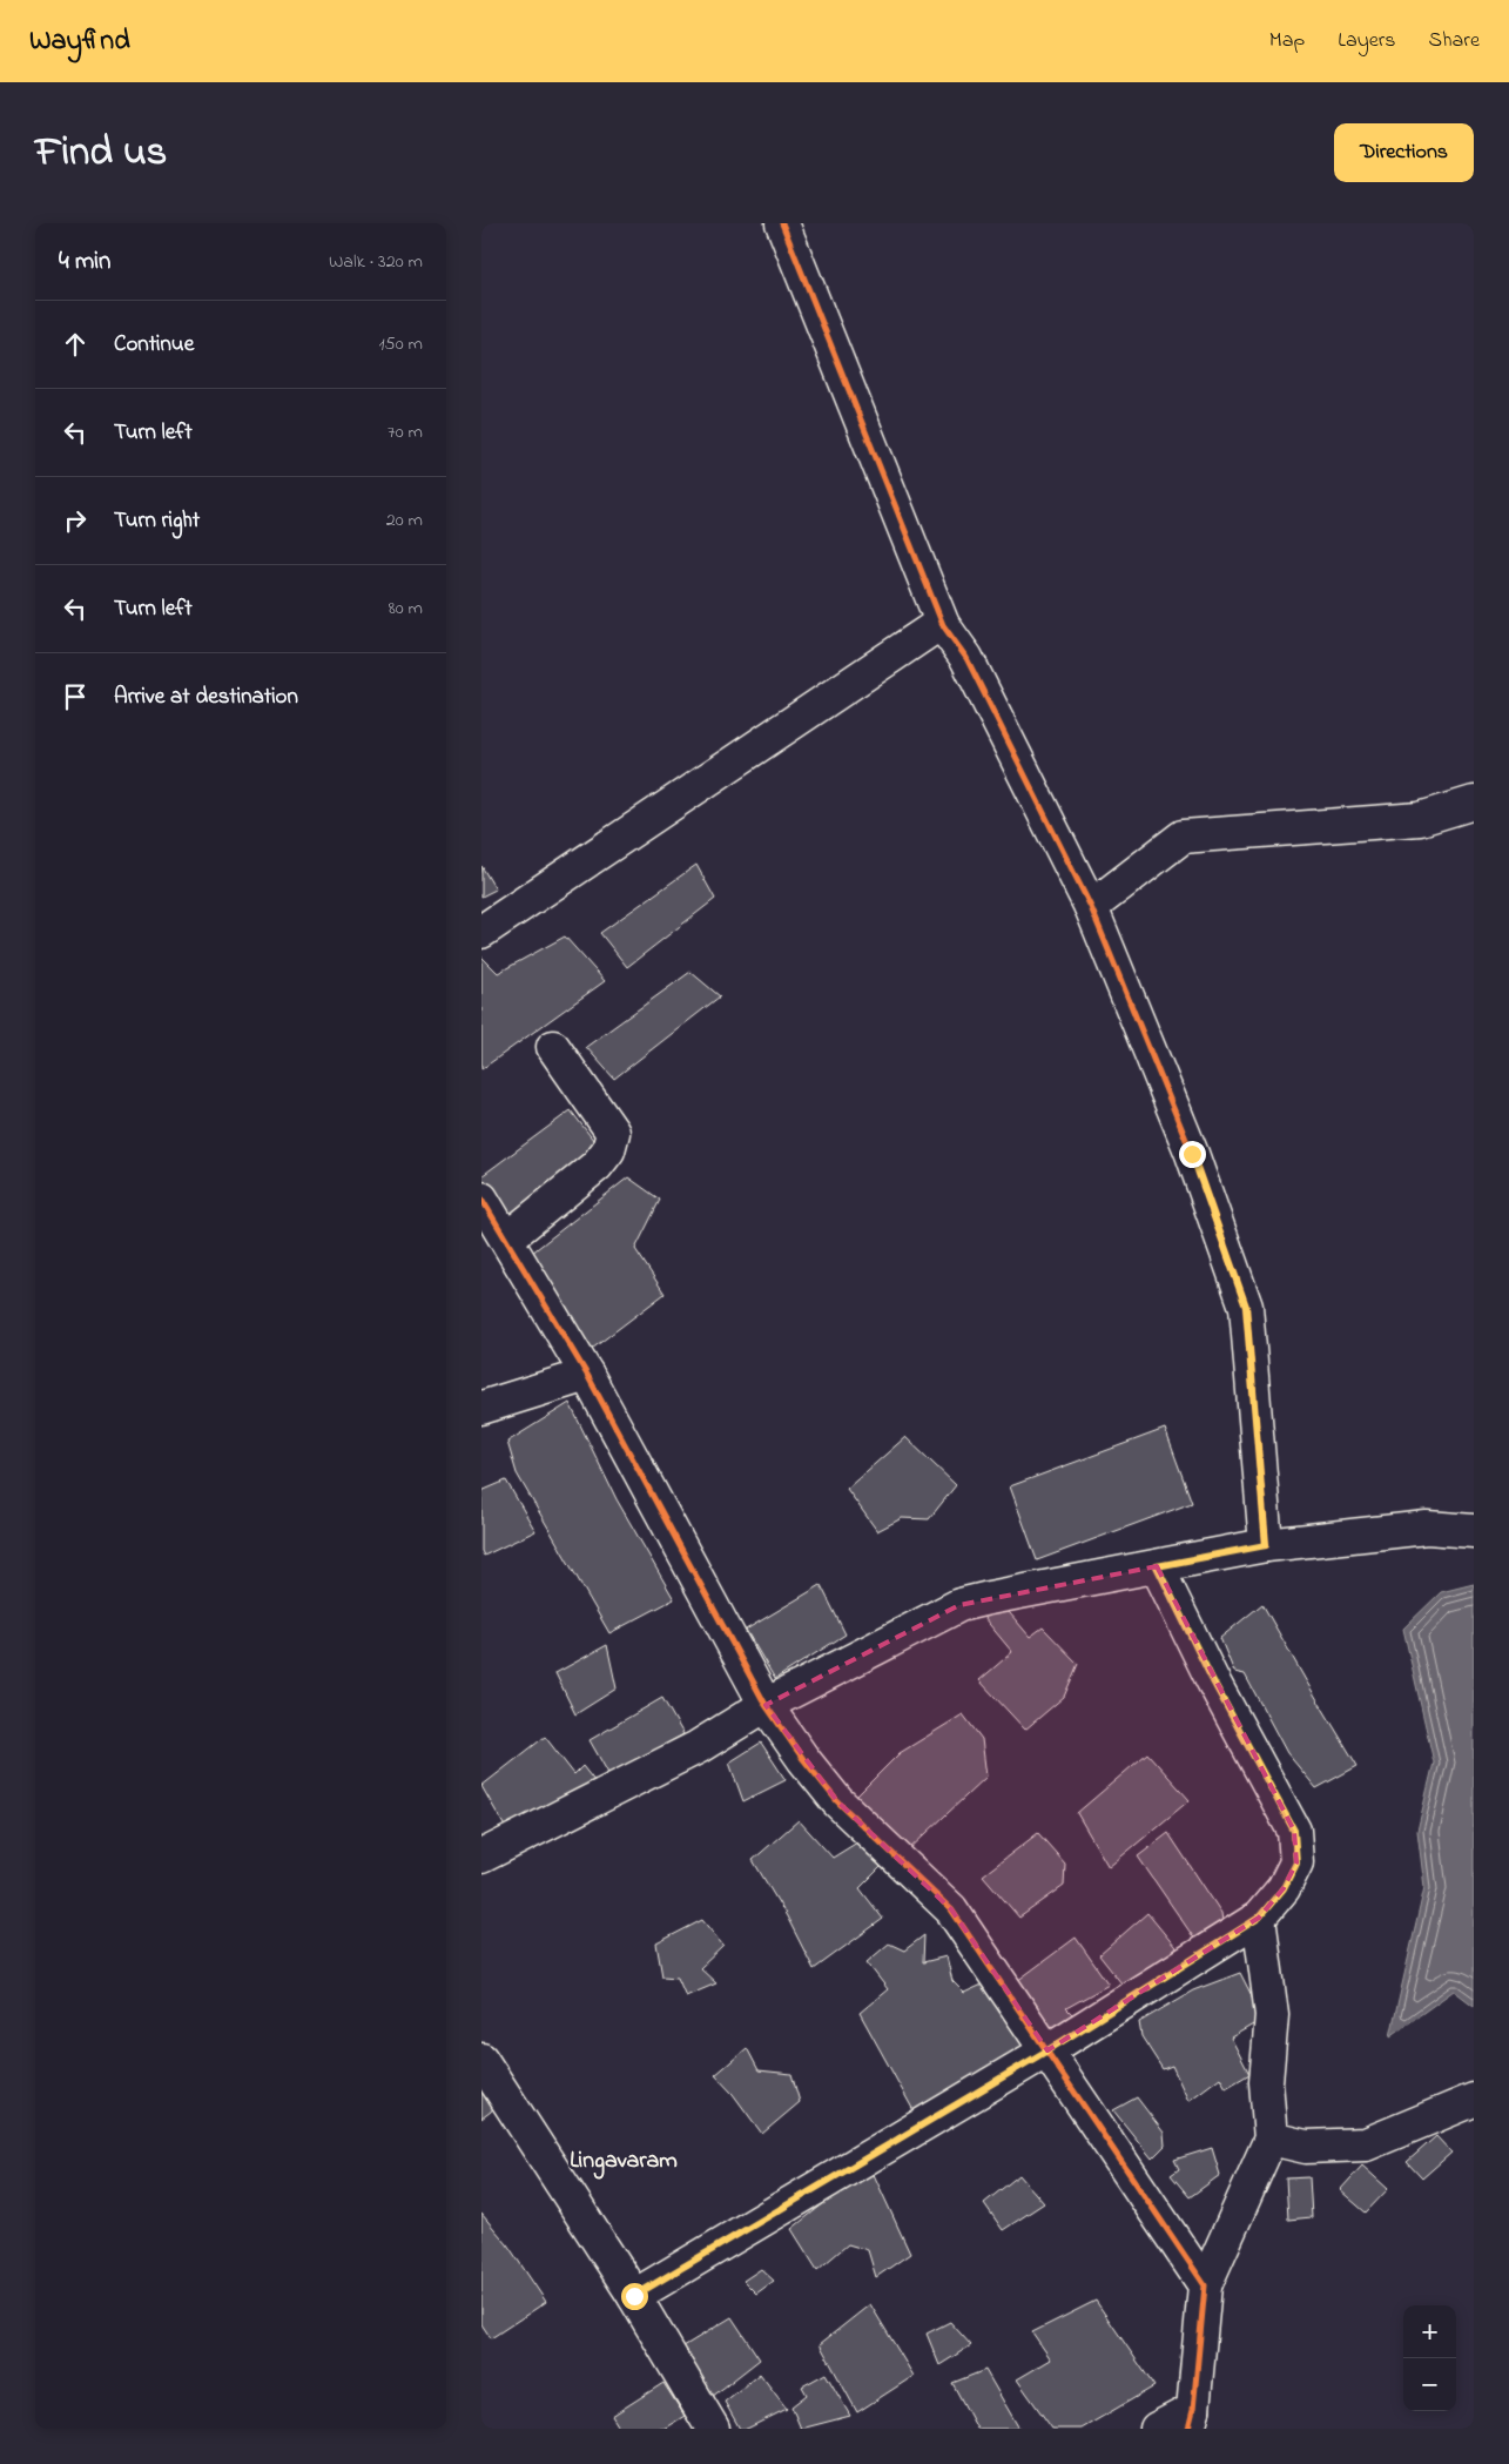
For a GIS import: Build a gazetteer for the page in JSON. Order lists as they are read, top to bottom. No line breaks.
{"districts":["Lingavaram"],"page":{"header":"Wayfind","nav":["Map","Layers","Share"],"title":"Find us","buttons":"Directions","heading":["4 min","Walk · 320 m"],"list":[["Continue","150 m"],["Turn left","70 m"],["Turn right","20 m"],["Turn left","80 m"],"Arrive at destination"],"map_buttons":["+","−"]}}
